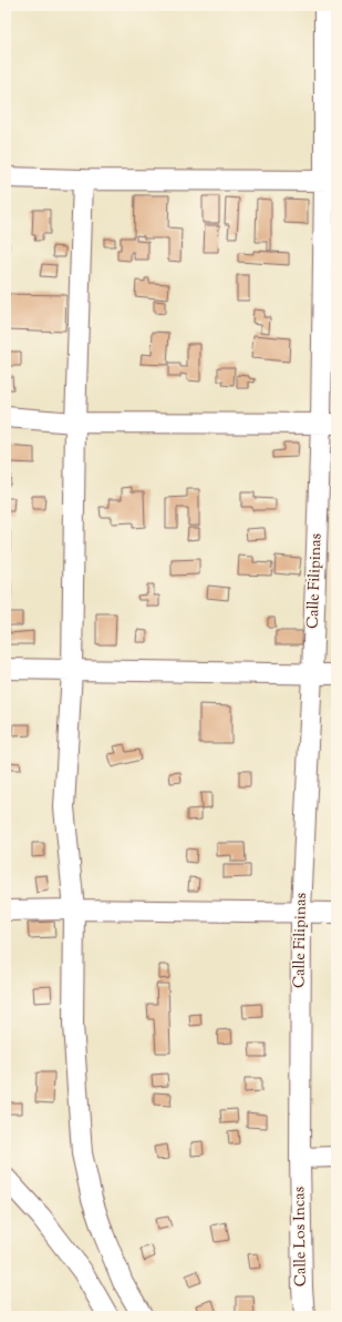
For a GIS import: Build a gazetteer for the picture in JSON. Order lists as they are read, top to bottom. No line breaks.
{"streets":{"street":["Calle Filipinas","Calle Los Incas"]},"crossings":[["Calle Filipinas","Calle Los Incas"]]}
